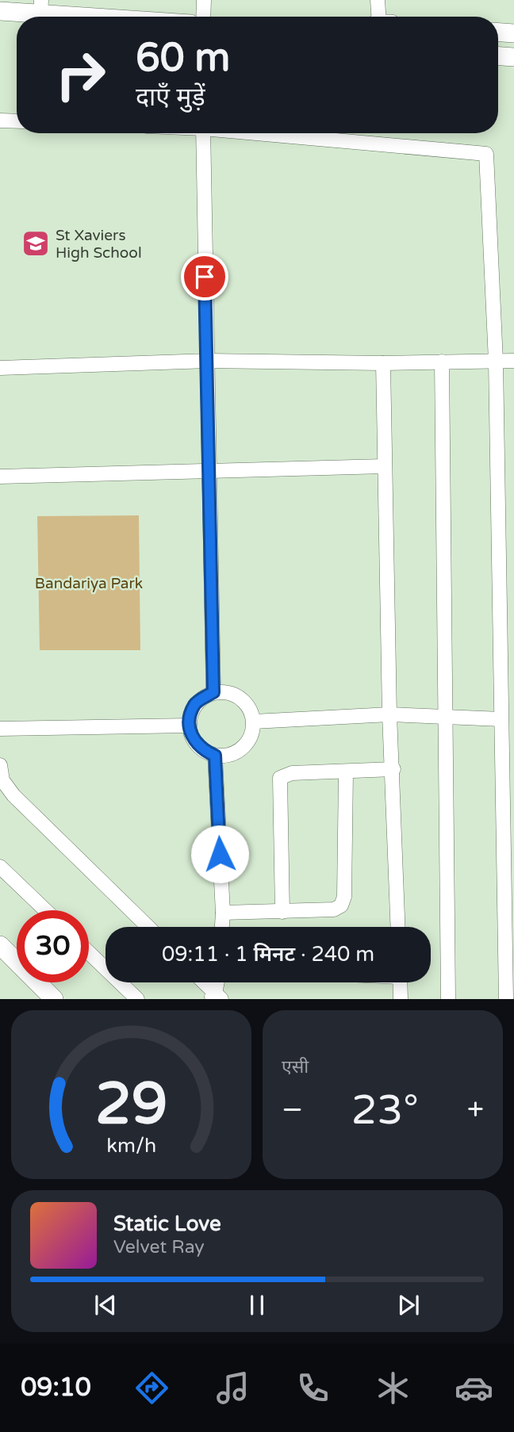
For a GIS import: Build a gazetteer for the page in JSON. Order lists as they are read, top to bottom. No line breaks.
{"parks":["Bandariya Park"],"places":{"school or university":["St Xaviers High School"]},"page":{"turn":["60 m","दाएँ मुड़ें"],"limit":"30","trip":"09:11 · 1 मिनट · 240 m","tile":"एसी","heat":["−","23°","+"],"song":["Static Love","Velvet Ray"],"tabs":"09:10","gauge":["29","km/h"]}}
